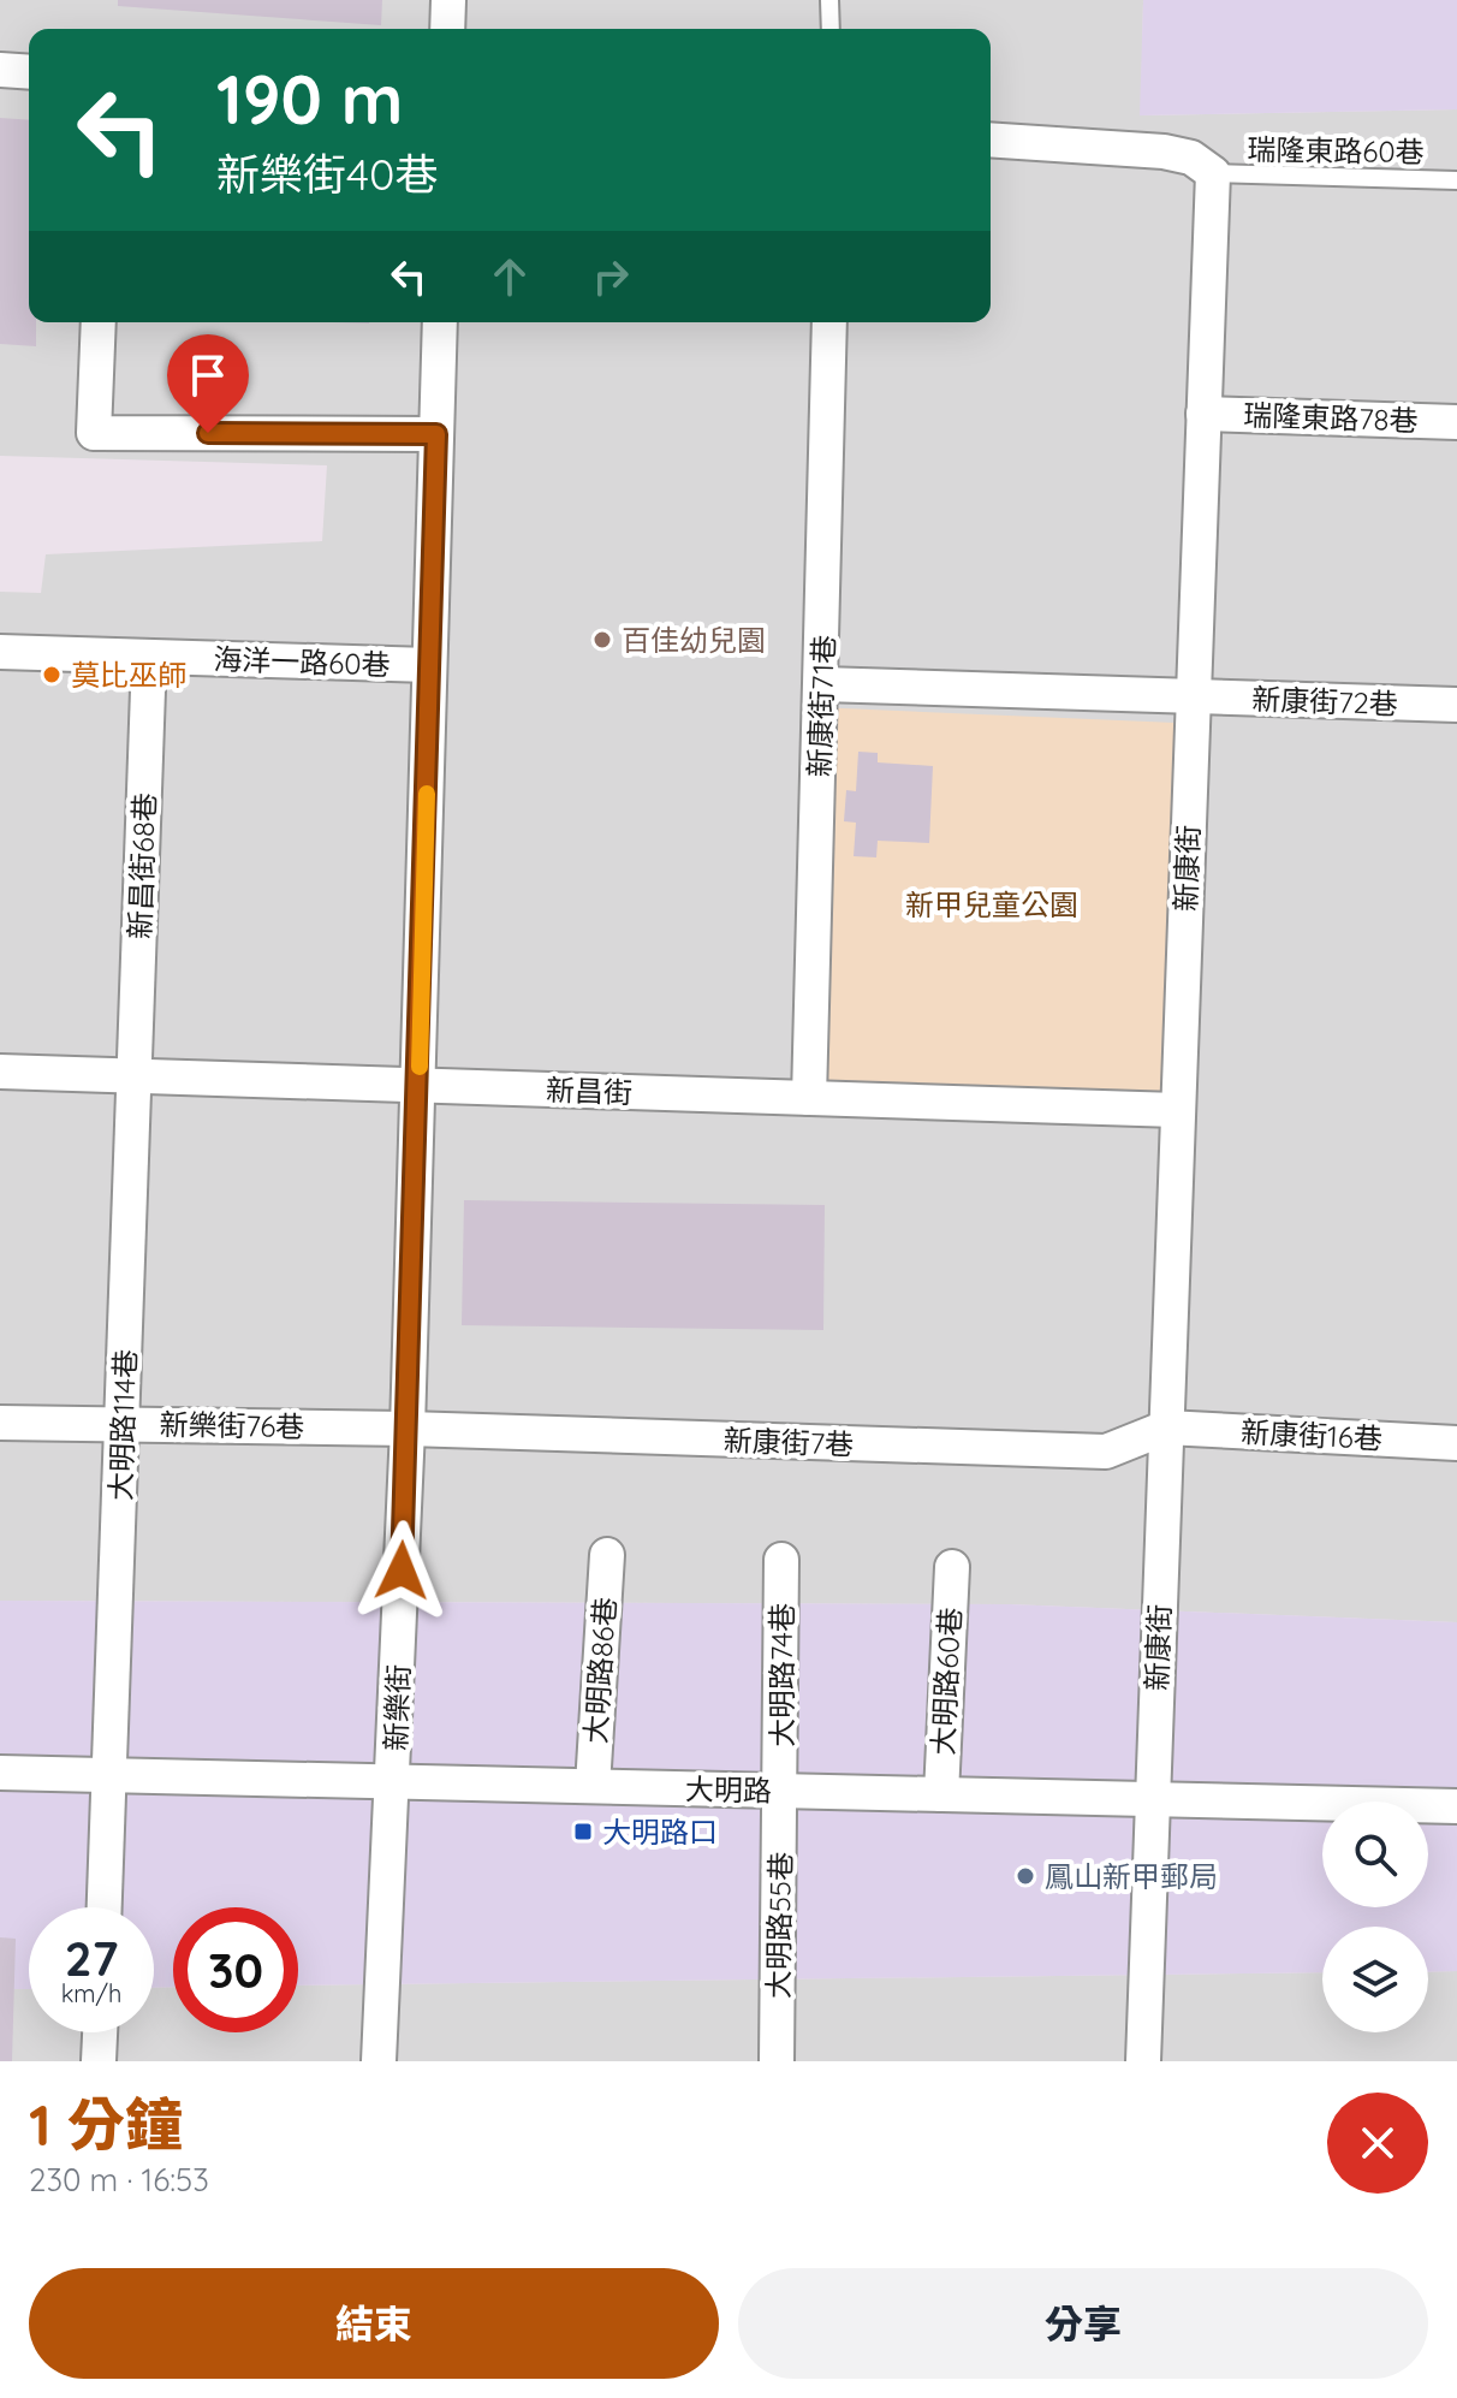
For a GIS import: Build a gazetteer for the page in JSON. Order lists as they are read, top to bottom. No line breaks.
{"streets":{"street":["瑞隆東路78巷","海洋一路60巷","新康街72巷","新康街71巷","新昌街68巷","新康街","新昌街","大明路114巷","新樂街76巷","新康街16巷","新康街7巷","大明路86巷","大明路74巷","大明路60巷","新樂街","大明路","大明路55巷"],"lane":["瑞隆東路60巷"]},"crossings":[["瑞隆東路60巷","新康街"],["瑞隆東路78巷","新康街"],["海洋一路60巷","新昌街68巷"],["海洋一路60巷","新樂街"],["新康街72巷","新康街"],["新康街71巷","新昌街"],["新昌街68巷","新昌街"],["新昌街68巷","大明路114巷"],["新康街","新昌街"],["新康街","新康街16巷"],["新康街","新康街7巷"],["新康街","大明路"],["新昌街","大明路114巷"],["新昌街","新樂街"],["大明路114巷","新樂街76巷"],["大明路114巷","大明路"],["新樂街76巷","新康街7巷"],["新樂街76巷","新樂街"],["新康街16巷","新康街7巷"],["新康街7巷","新樂街"],["大明路86巷","大明路"],["大明路74巷","大明路"],["大明路74巷","大明路55巷"],["大明路60巷","大明路"],["新樂街","大明路"],["大明路","大明路55巷"]],"parks":["新甲兒童公園"],"places":{"other":["百佳幼兒園","莫比巫師","鳳山新甲郵局"],"transit":["大明路口"]},"page":{"turn":["190 m","新樂街40巷"],"speed":"27 km/h","limit":"30","heading":["1 分鐘","230 m · 16:53"],"buttons":["結束","分享"]}}
